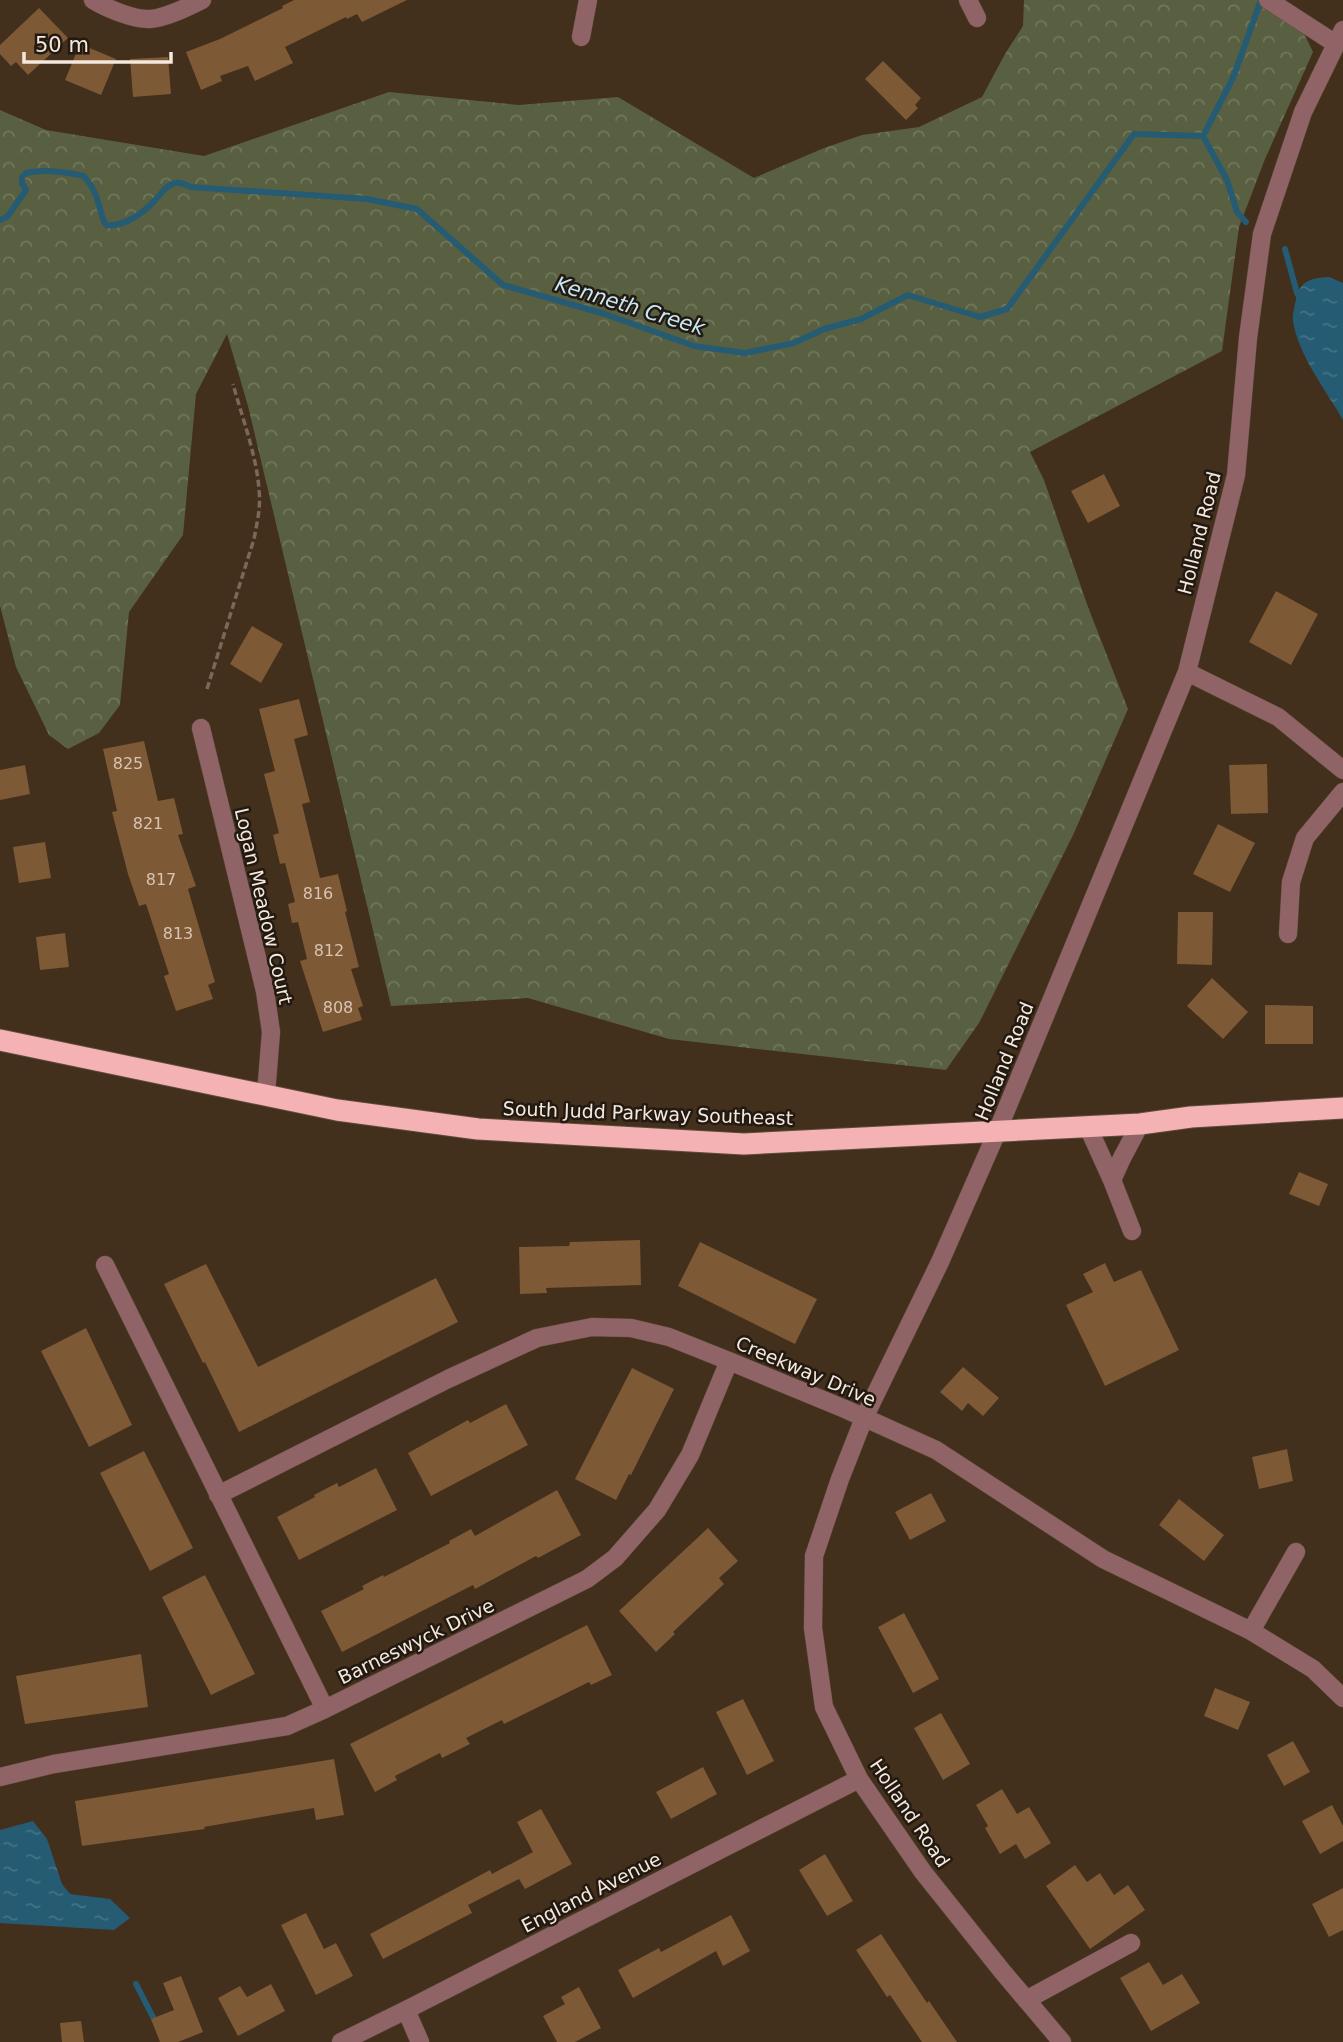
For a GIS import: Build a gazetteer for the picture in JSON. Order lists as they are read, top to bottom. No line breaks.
{"streets":{"highway":["South Judd Parkway Southeast"],"street":["Holland Road","Logan Meadow Court","Creekway Drive","Barneswyck Drive","England Avenue"]},"crossings":[["Holland Road","South Judd Parkway Southeast"],["Holland Road","Creekway Drive"],["Holland Road","England Avenue"],["Logan Meadow Court","South Judd Parkway Southeast"],["Creekway Drive","Barneswyck Drive"]],"water":["Kenneth Creek"],"house_numbers":["825","821","817","816","813","812","808"],"scale_bar":"50 m"}
